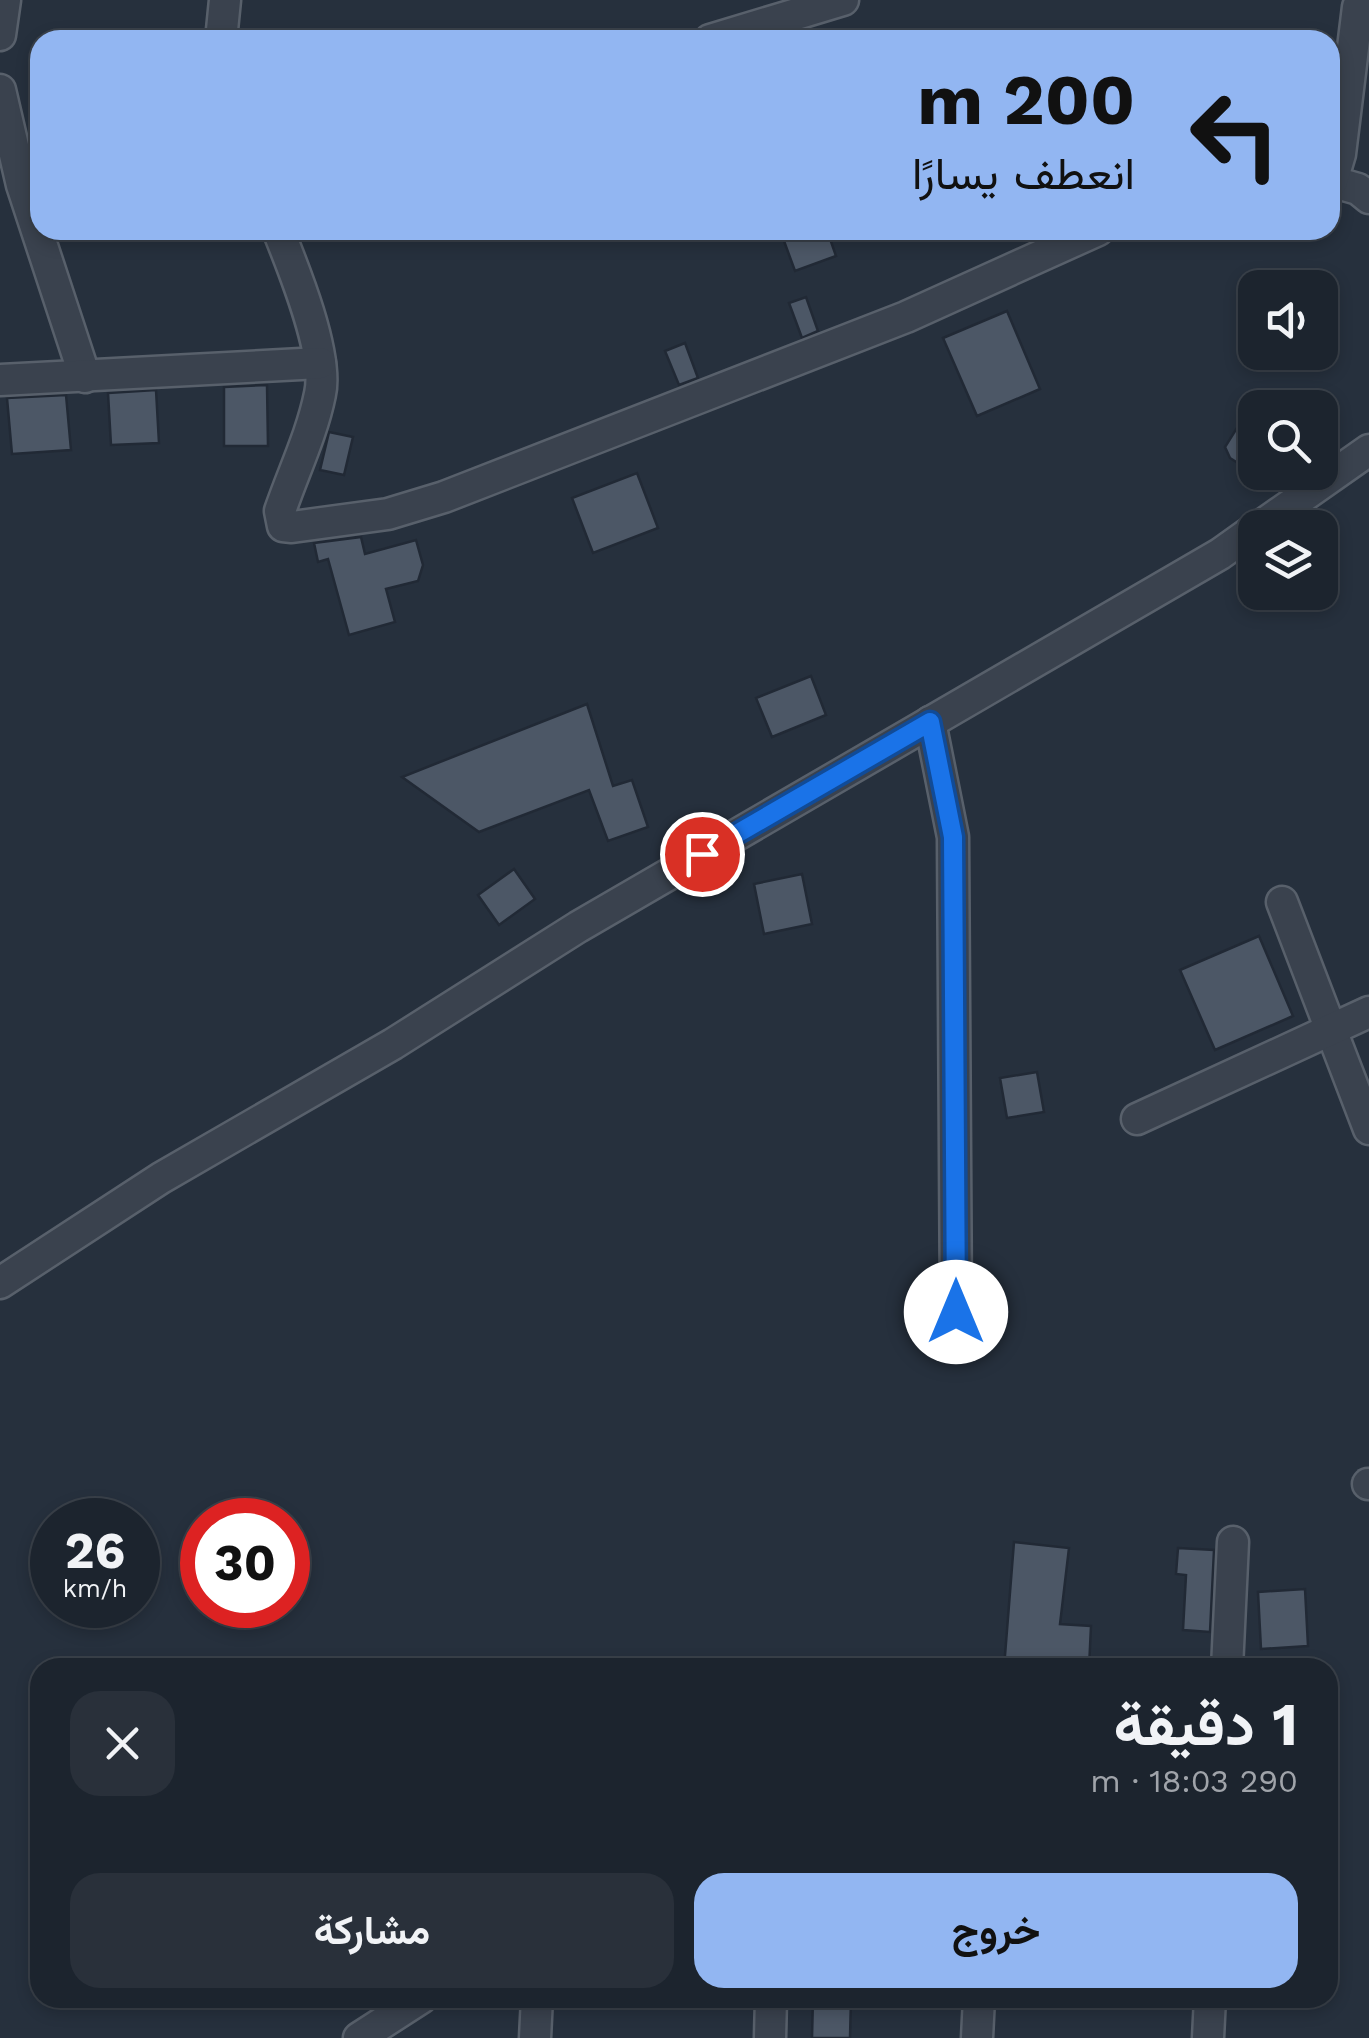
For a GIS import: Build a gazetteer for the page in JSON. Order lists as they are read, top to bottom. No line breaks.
{"page":{"turn":["200 m","انعطف يسارًا"],"speed":"26 km/h","limit":"30","heading":["1 دقيقة","290 m · 18:03"],"buttons":["خروج","مشاركة"]}}
